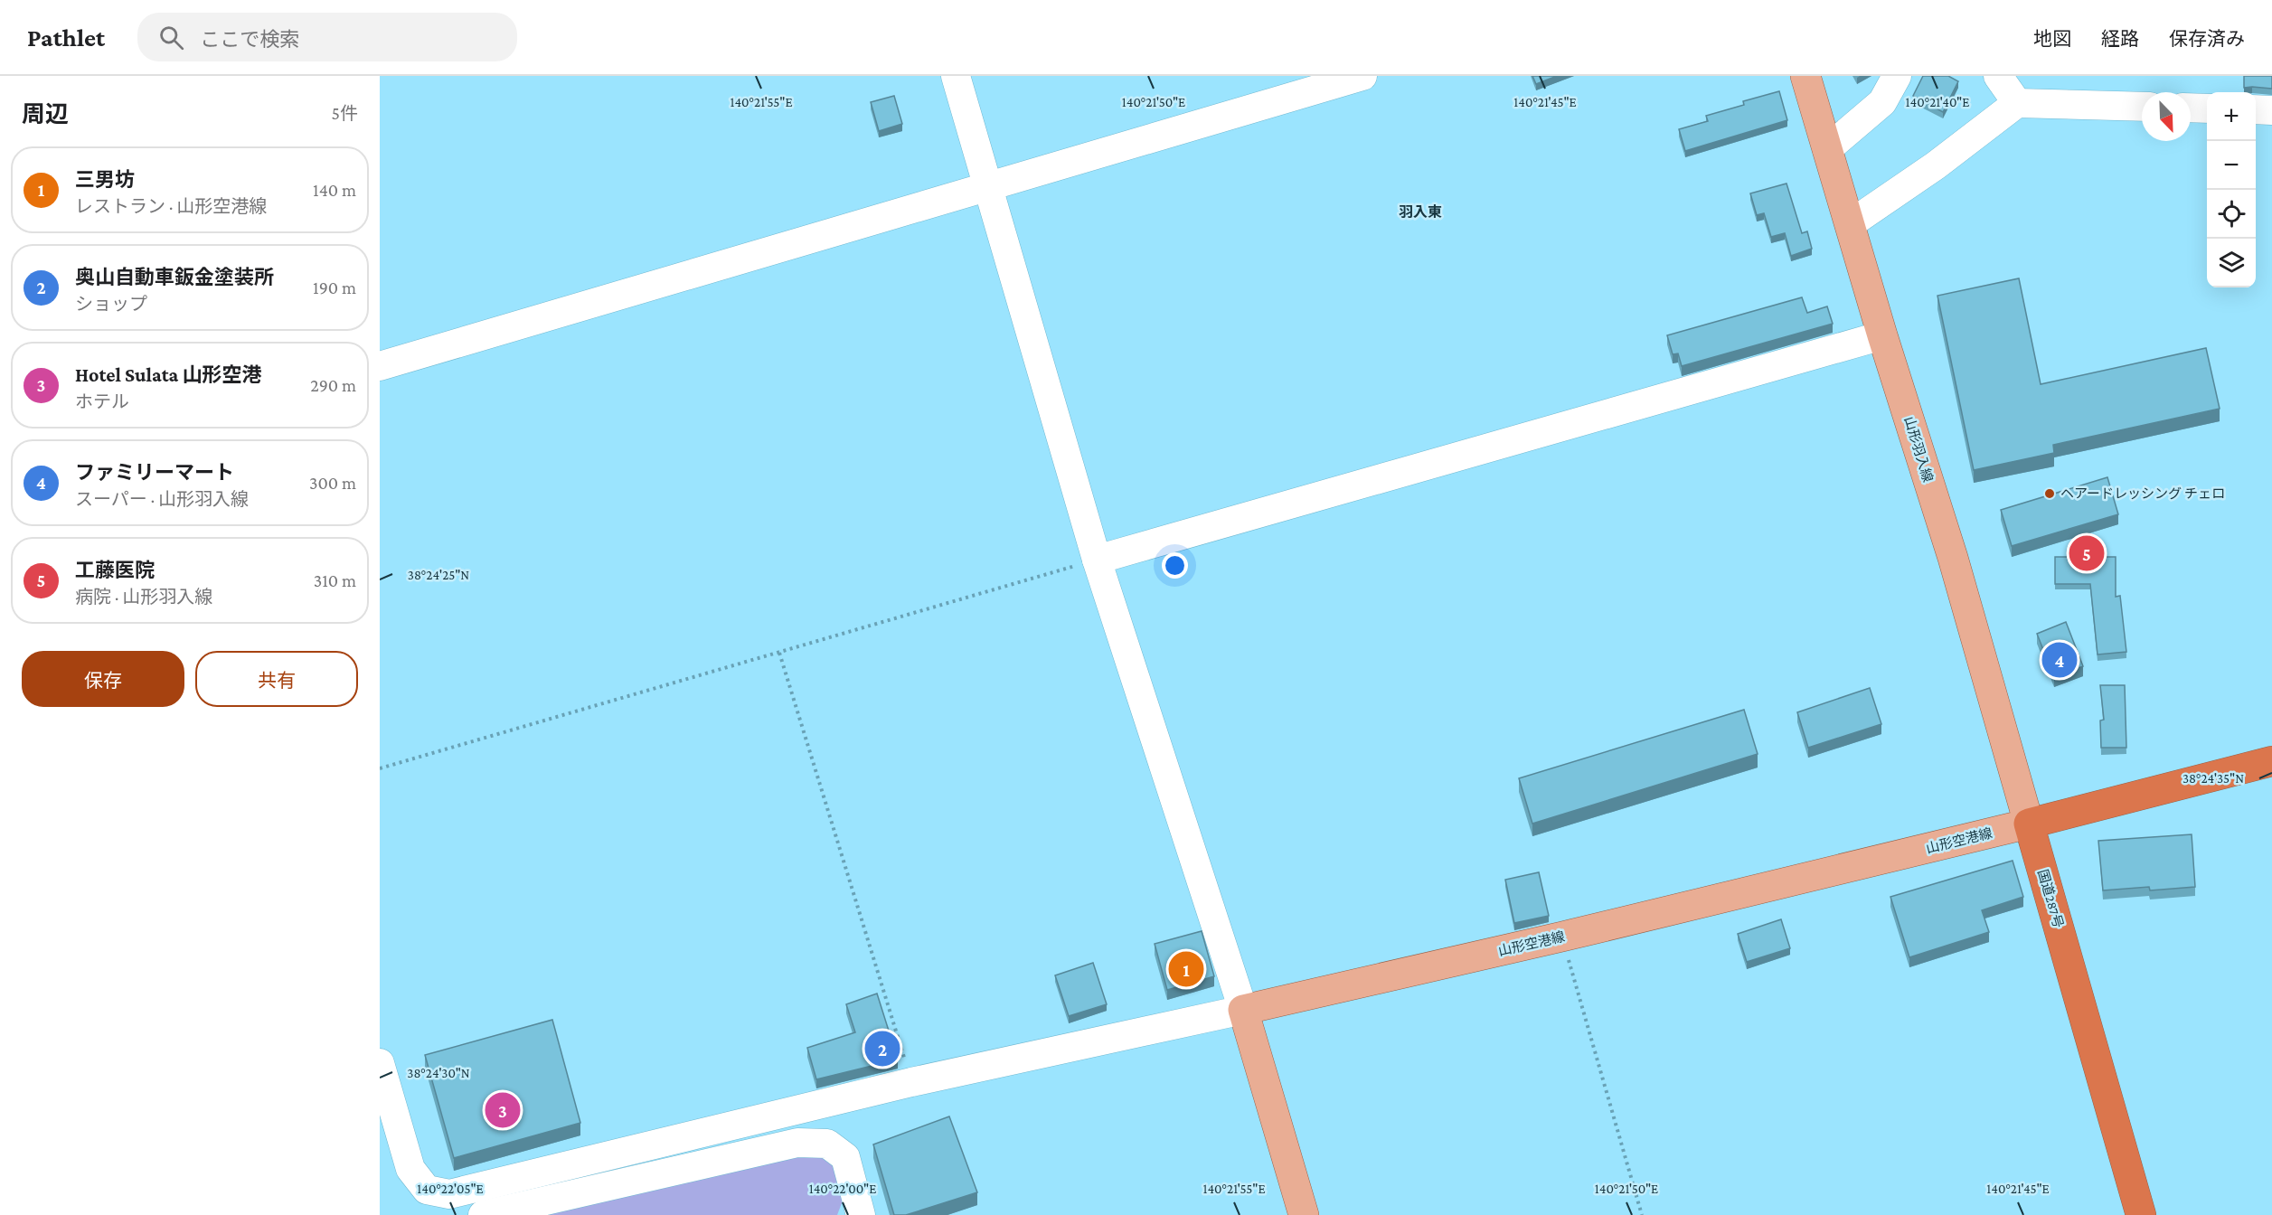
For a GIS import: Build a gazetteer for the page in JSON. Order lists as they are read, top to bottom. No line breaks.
{"streets":{"highway":["国道287号"],"main road":["山形羽入線","山形空港線"]},"crossings":[["山形羽入線","山形空港線"],["山形羽入線","国道287号"],["山形空港線","国道287号"]],"districts":["羽入東"],"places":["ヘアードレッシング チェロ"],"north":"bottom right","page":{"header":"Pathlet","search":"ここで検索","nav":["地図","経路","保存済み"],"heading":["周辺","5件"],"map_buttons":["+","−"],"list":[{"mark":"1","name":"三男坊","note":"レストラン · 山形空港線","value":"140 m"},{"mark":"2","name":"奥山自動車鈑金塗装所","note":"ショップ","value":"190 m"},{"mark":"3","name":"Hotel Sulata 山形空港","note":"ホテル","value":"290 m"},{"mark":"4","name":"ファミリーマート","note":"スーパー · 山形羽入線","value":"300 m"},{"mark":"5","name":"工藤医院","note":"病院 · 山形羽入線","value":"310 m"}],"pins":["5","4","1","2","3"],"buttons":["保存","共有"]},"coordinates":["140°21'55\"E","140°21'50\"E","140°21'45\"E","140°21'40\"E","38°24'25\"N","38°24'35\"N","38°24'30\"N","140°22'05\"E","140°22'00\"E"]}
